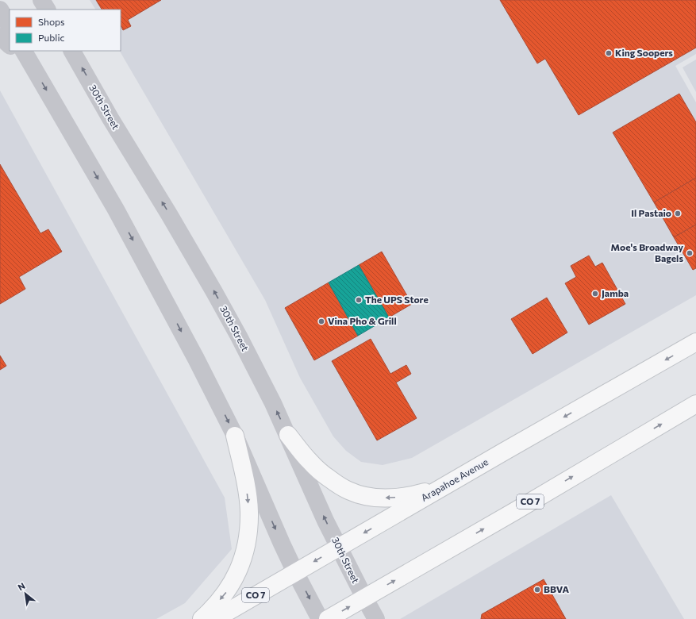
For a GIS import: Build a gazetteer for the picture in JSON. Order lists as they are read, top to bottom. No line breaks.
{"streets":{"main road":["30th Street","Arapahoe Avenue","CO 7"]},"crossings":[["30th Street","Arapahoe Avenue"],["30th Street","CO 7"]],"places":["King Soopers","Il Pastaio","Moe's Broadway Bagels","Jamba","The UPS Store","Vina Pho & Grill","BBVA"],"legend":["Shops","Public"],"north":"top left"}
